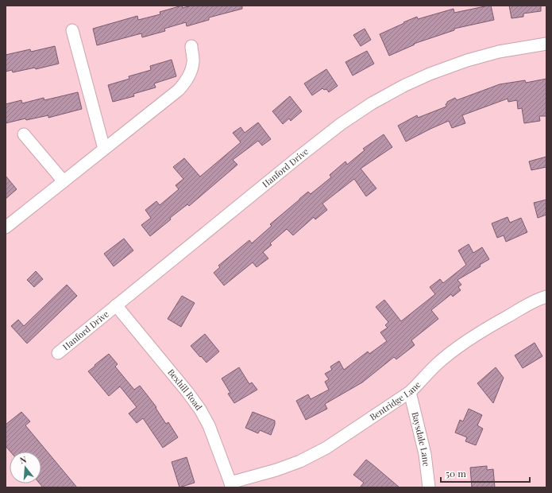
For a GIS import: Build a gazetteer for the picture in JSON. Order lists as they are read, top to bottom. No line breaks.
{"streets":{"street":["Hanford Drive","Bexhill Road","Bentridge Lane","Baysdale Lane"]},"crossings":[["Hanford Drive","Bexhill Road"],["Bexhill Road","Bentridge Lane"],["Bentridge Lane","Baysdale Lane"]],"scale_bar":"50 m","north":"top"}
